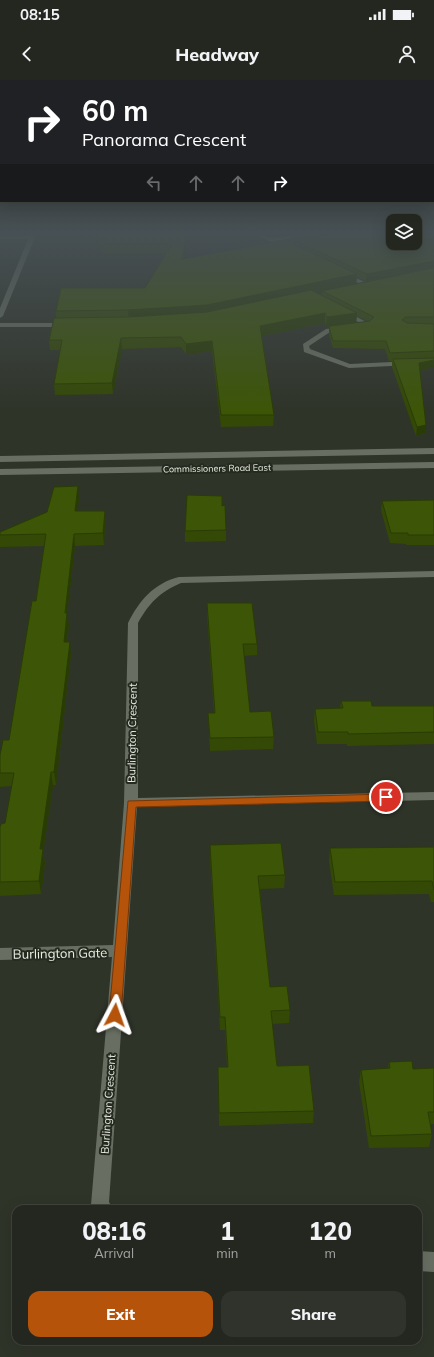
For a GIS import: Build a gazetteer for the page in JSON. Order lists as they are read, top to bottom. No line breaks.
{"streets":{"street":["Commissioners Road East","Burlington Crescent","Burlington Gate"]},"crossings":[["Burlington Crescent","Burlington Gate"]],"page":{"status":"08:15","header":"Headway","turn":["60 m","Panorama Crescent"],"eta":["08:16","Arrival","1","min","120","m"],"buttons":["Exit","Share"]}}
